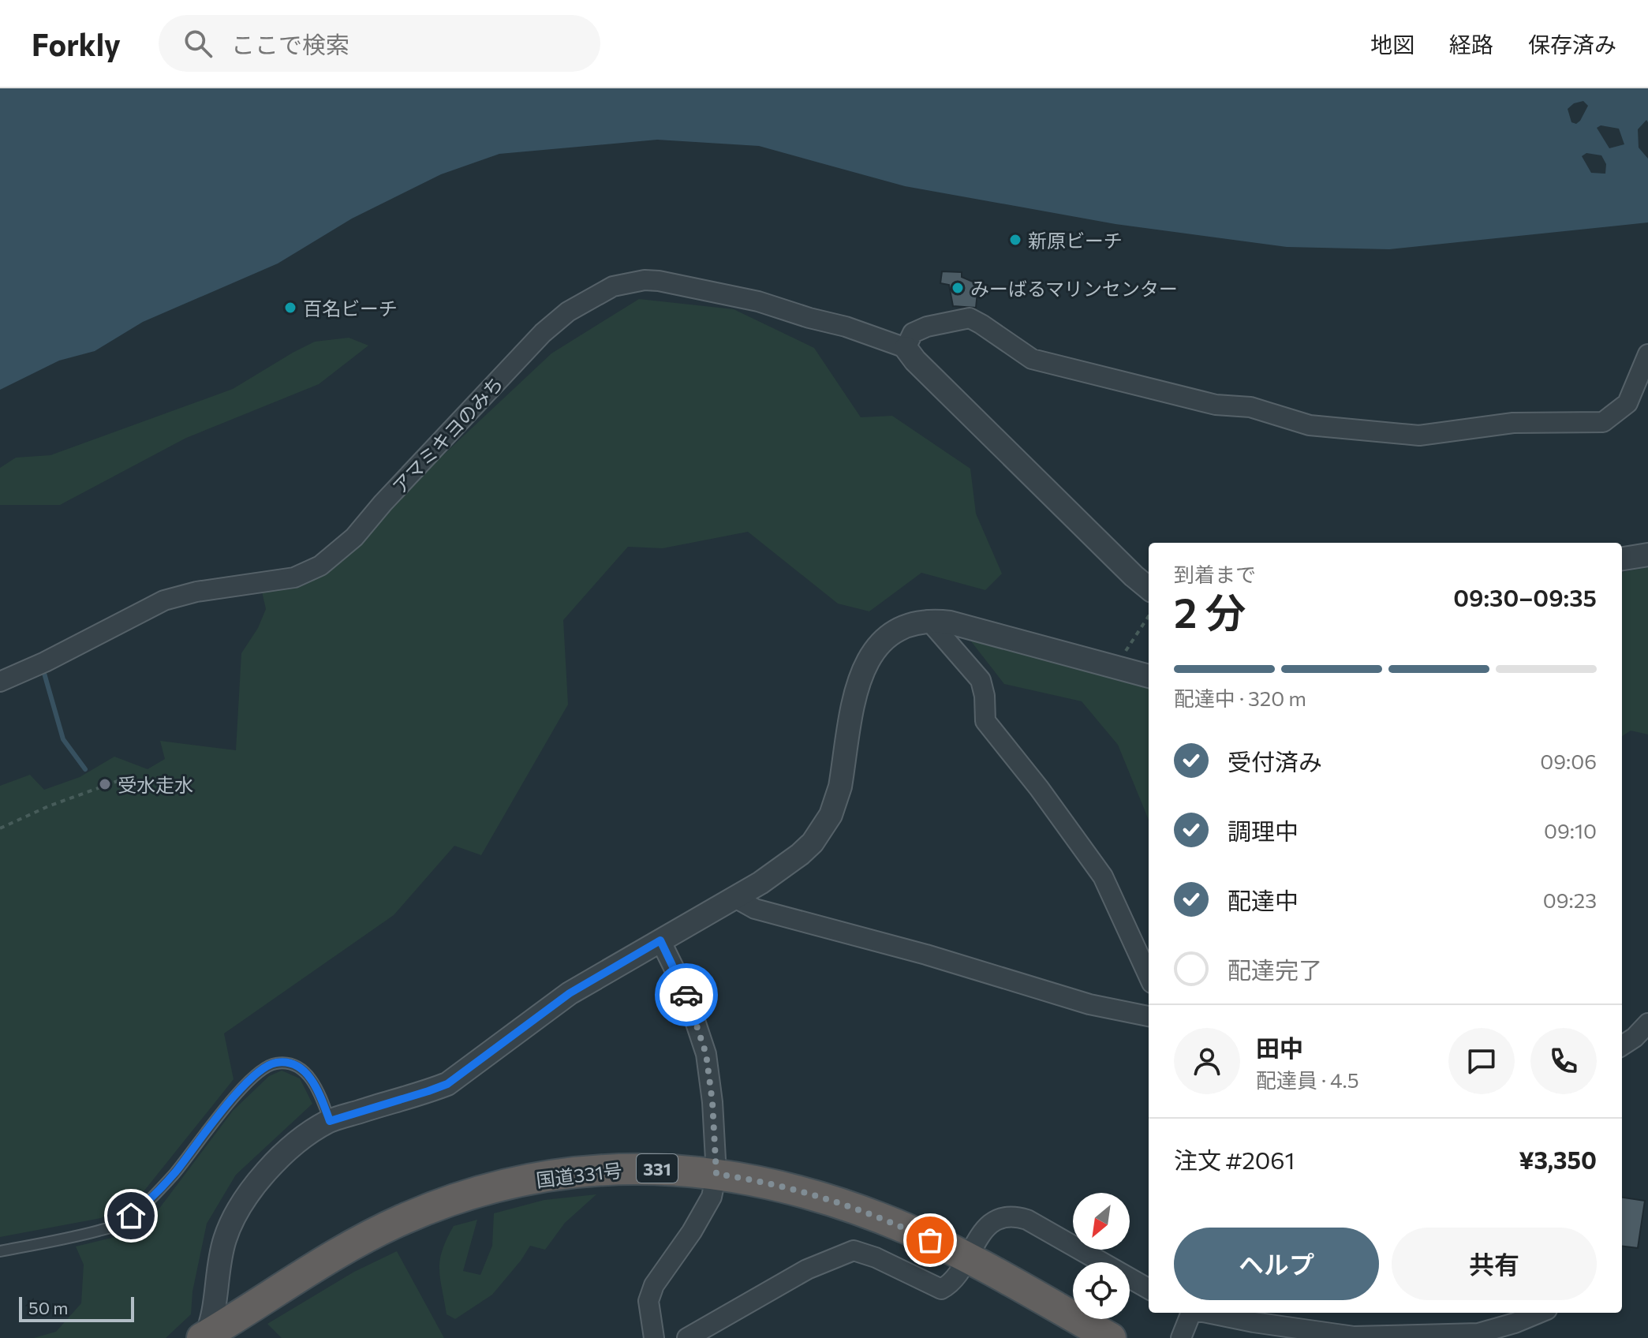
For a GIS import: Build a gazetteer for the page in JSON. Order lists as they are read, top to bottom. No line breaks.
{"streets":{"highway":["331","国道331号"],"street":["アマミキヨのみち"]},"places":["新原ビーチ","みーばるマリンセンター","百名ビーチ","受水走水"],"scale_bar":"50 m","north":"bottom left","page":{"header":"Forkly","search":"ここで検索","nav":["地図","経路","保存済み"],"heading":["2 分","到着まで","09:30–09:35"],"panel":["田中","配達員 · 4.5","注文 #2061","¥3,350"],"bar":"配達中 · 320 m","list":[["受付済み","09:06"],["調理中","09:10"],["配達中","09:23"],"配達完了"],"buttons":["ヘルプ","共有"],"scale":"50 m"}}
